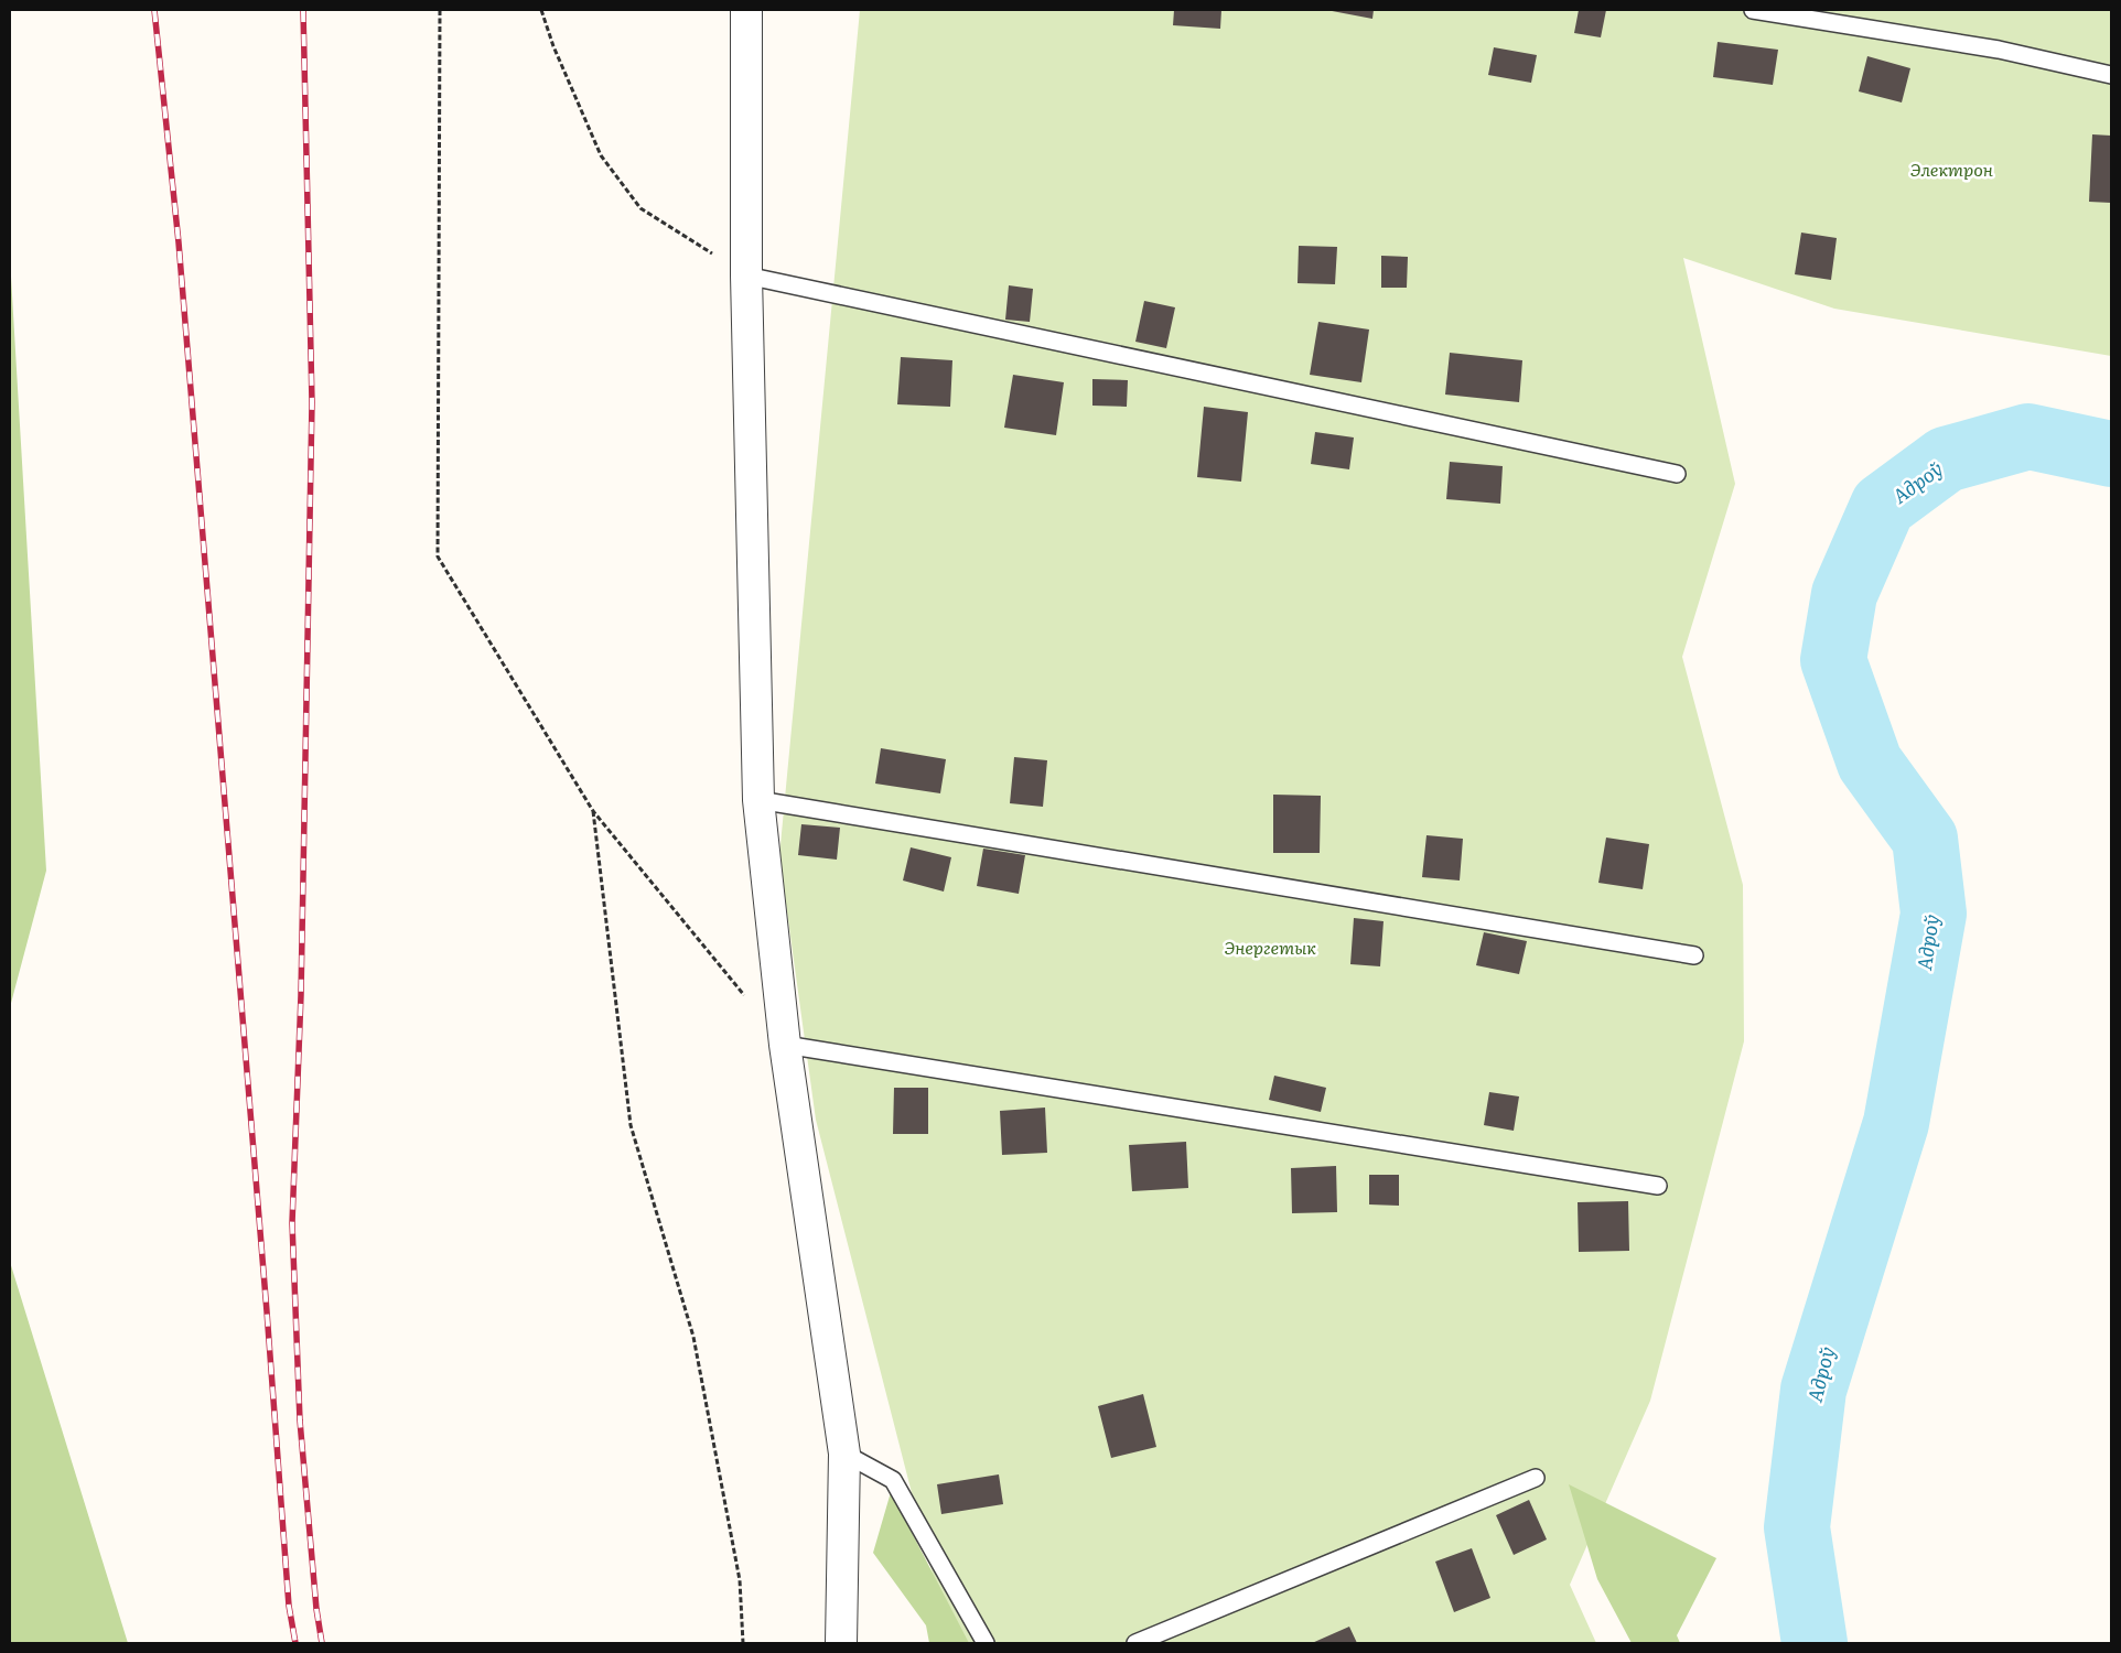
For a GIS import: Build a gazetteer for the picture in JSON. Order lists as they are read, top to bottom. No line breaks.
{"water":["Адроў"],"parks":["Электрон","Энергетык"]}
